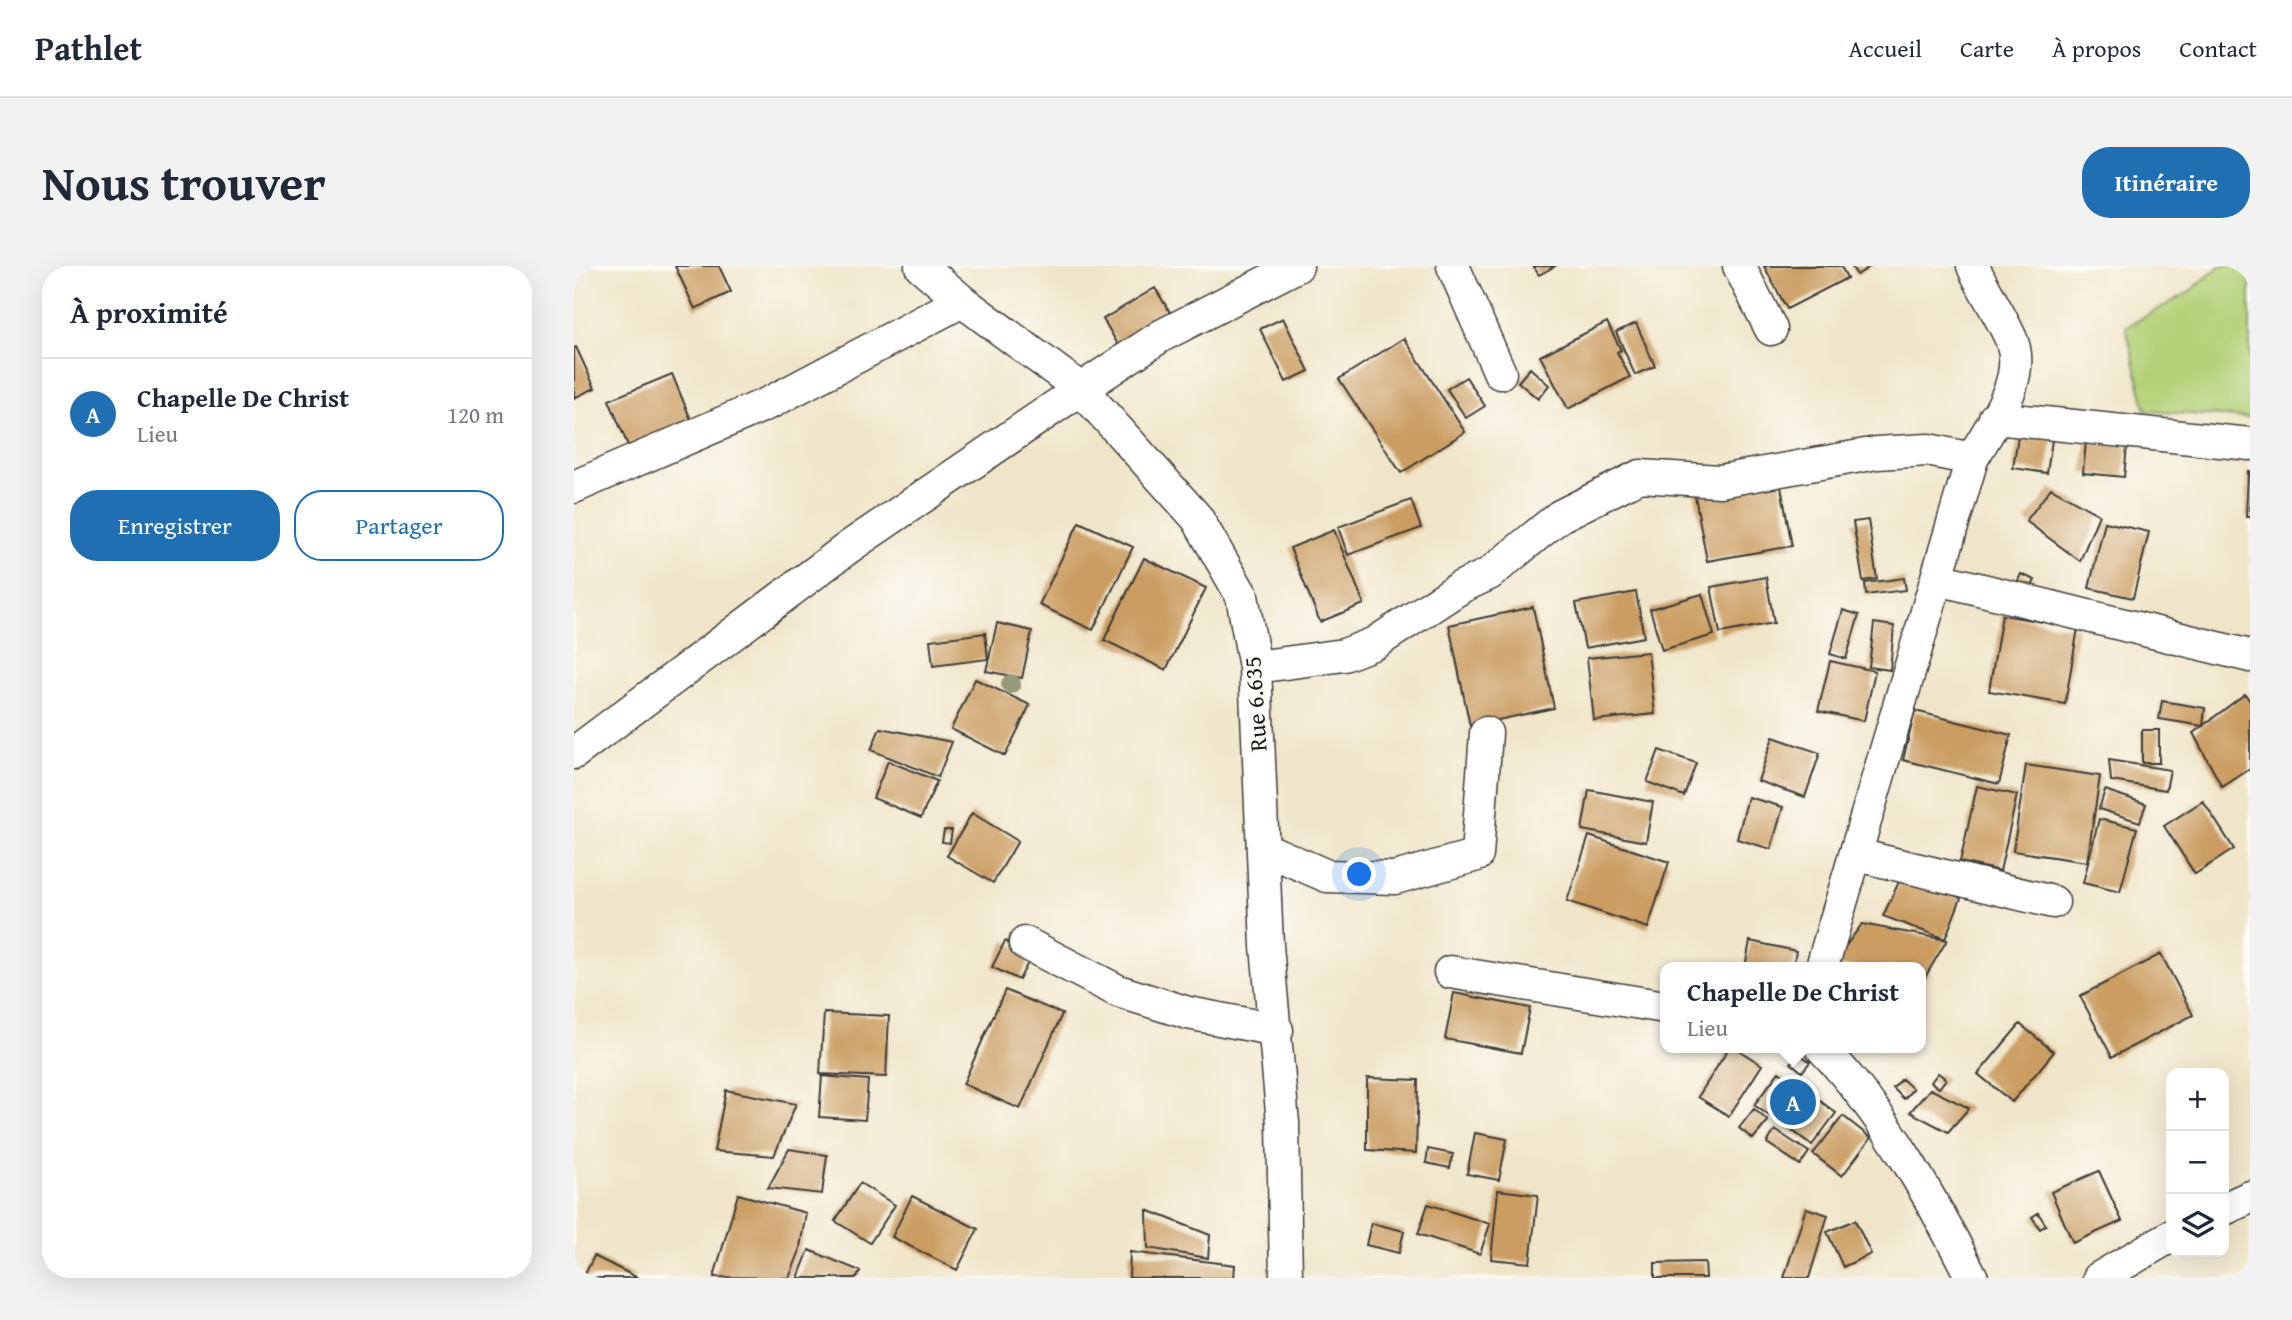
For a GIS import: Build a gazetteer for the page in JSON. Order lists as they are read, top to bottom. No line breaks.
{"streets":{"street":["Rue 6.635"]},"page":{"header":"Pathlet","nav":["Accueil","Carte","À propos","Contact"],"title":"Nous trouver","buttons":["Itinéraire",["Enregistrer","Partager"]],"heading":"À proximité","list":[{"mark":"A","name":"Chapelle De Christ","note":"Lieu","value":"120 m"}],"popup":["Chapelle De Christ","Lieu"],"map_buttons":["+","−"],"pins":"A"}}
